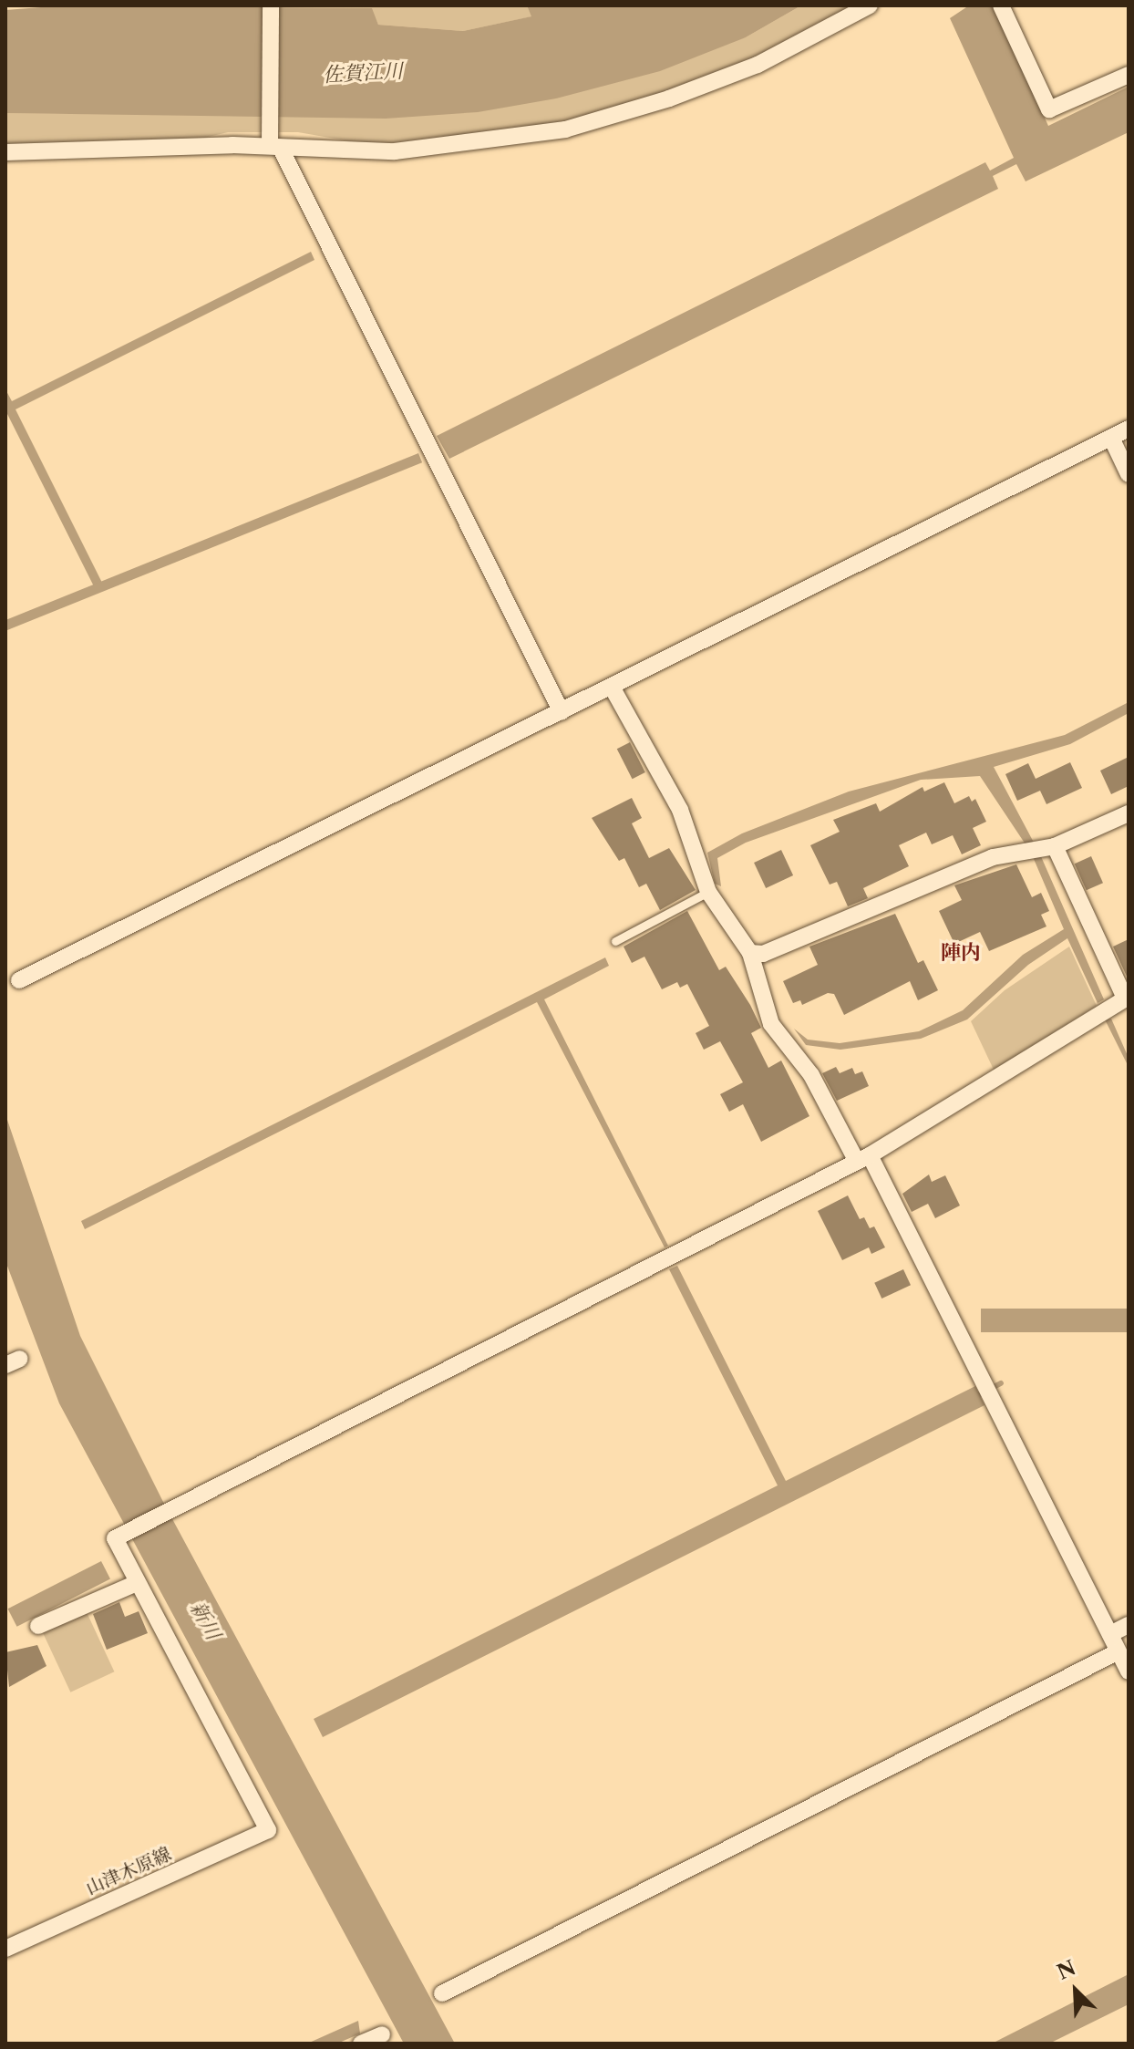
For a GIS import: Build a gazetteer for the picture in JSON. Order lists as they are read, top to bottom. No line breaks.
{"streets":{"street":["山津木原線"]},"districts":["陣内"],"water":["佐賀江川","新川"],"north":"top left"}
